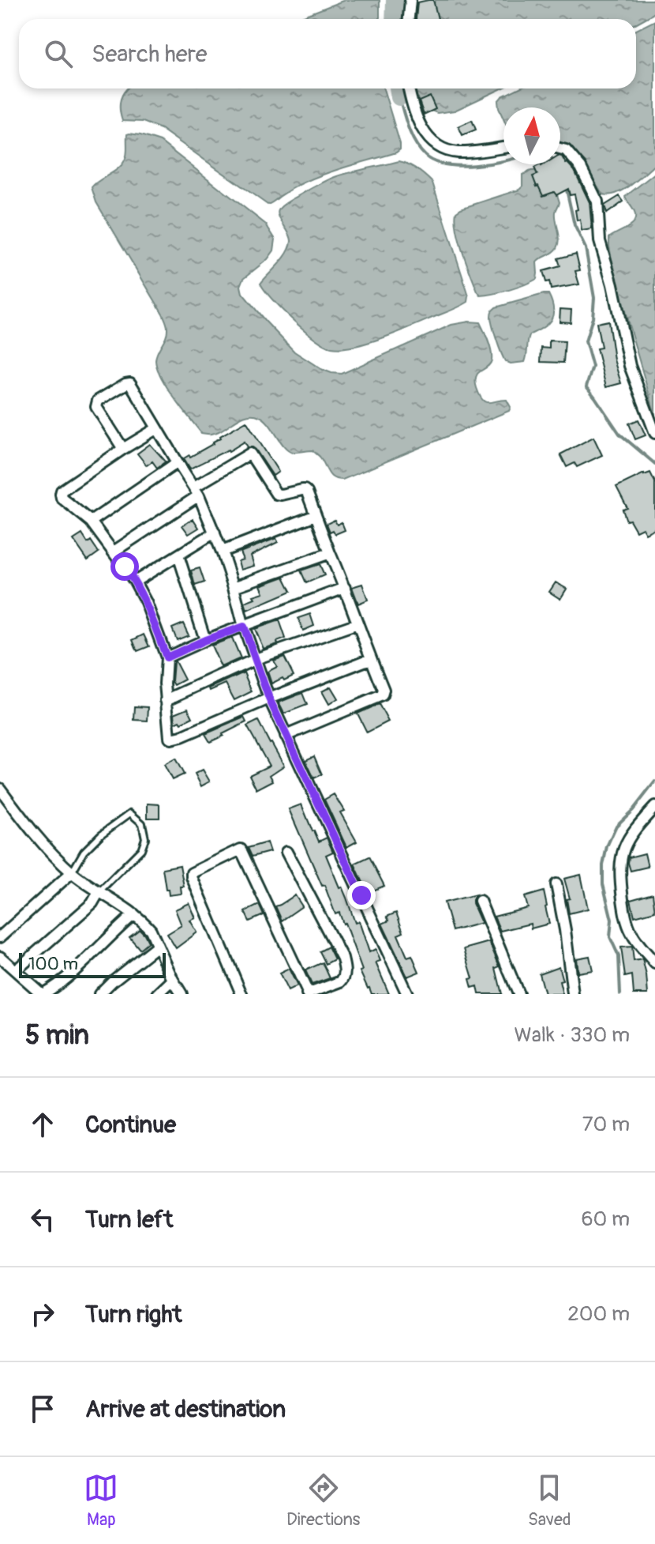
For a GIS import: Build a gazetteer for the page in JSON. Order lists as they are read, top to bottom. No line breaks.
{"scale_bar":"100 m","north":"top","page":{"search":"Search here","scale":"100 m","heading":["5 min","Walk · 330 m"],"list":[["Continue","70 m"],["Turn left","60 m"],["Turn right","200 m"],"Arrive at destination"],"nav":["Map","Directions","Saved"]}}
